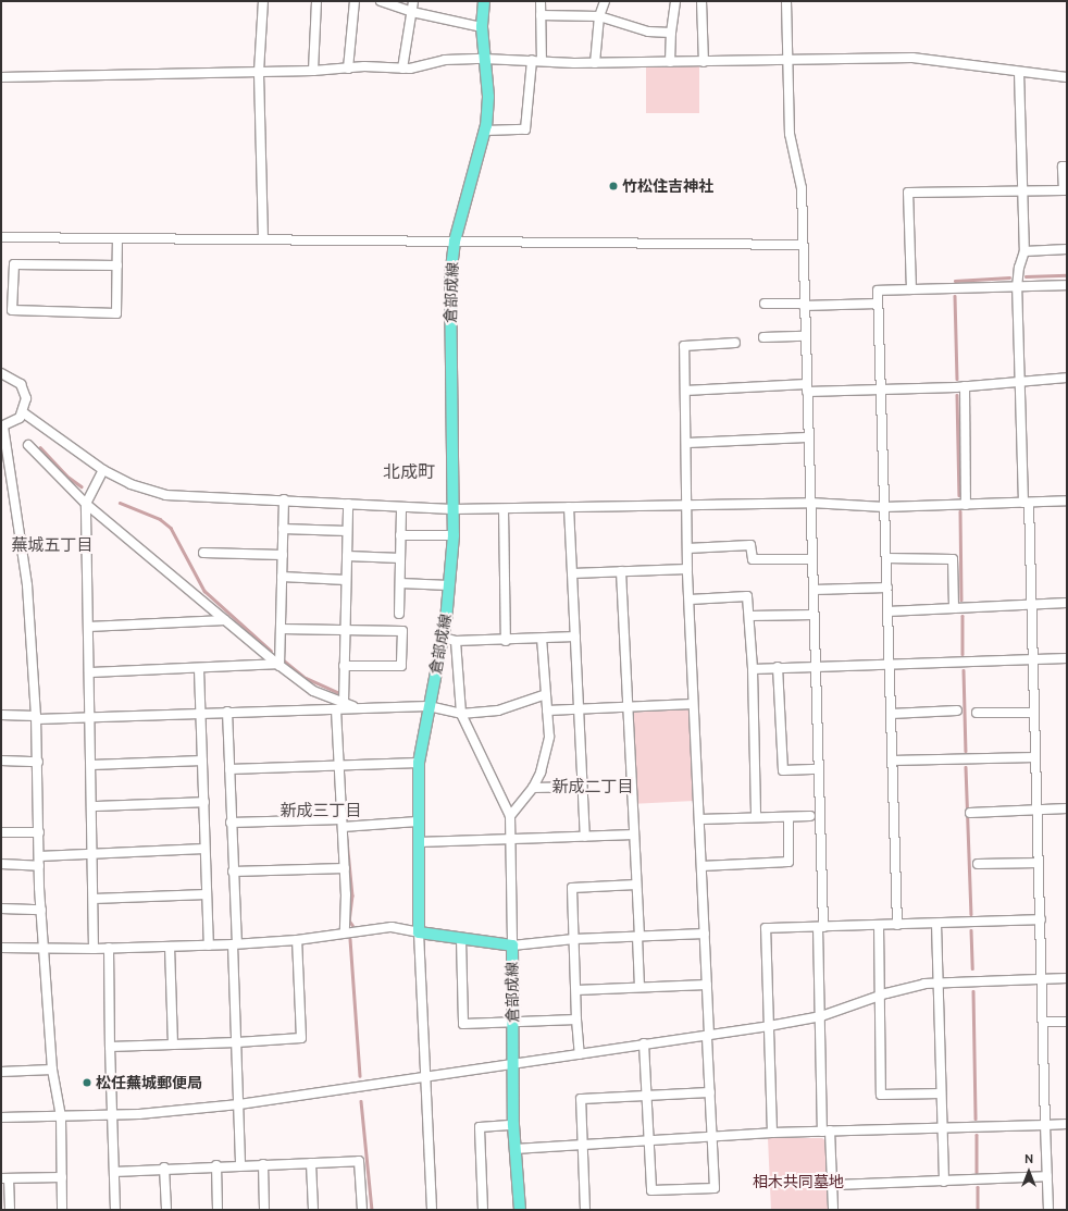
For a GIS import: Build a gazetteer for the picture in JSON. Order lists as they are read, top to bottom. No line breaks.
{"streets":{"main road":["倉部成線"]},"districts":["北成町","蕪城五丁目","新成二丁目","新成三丁目"],"parks":["相木共同墓地"],"places":["竹松住吉神社","松任蕪城郵便局"],"north":"top"}
